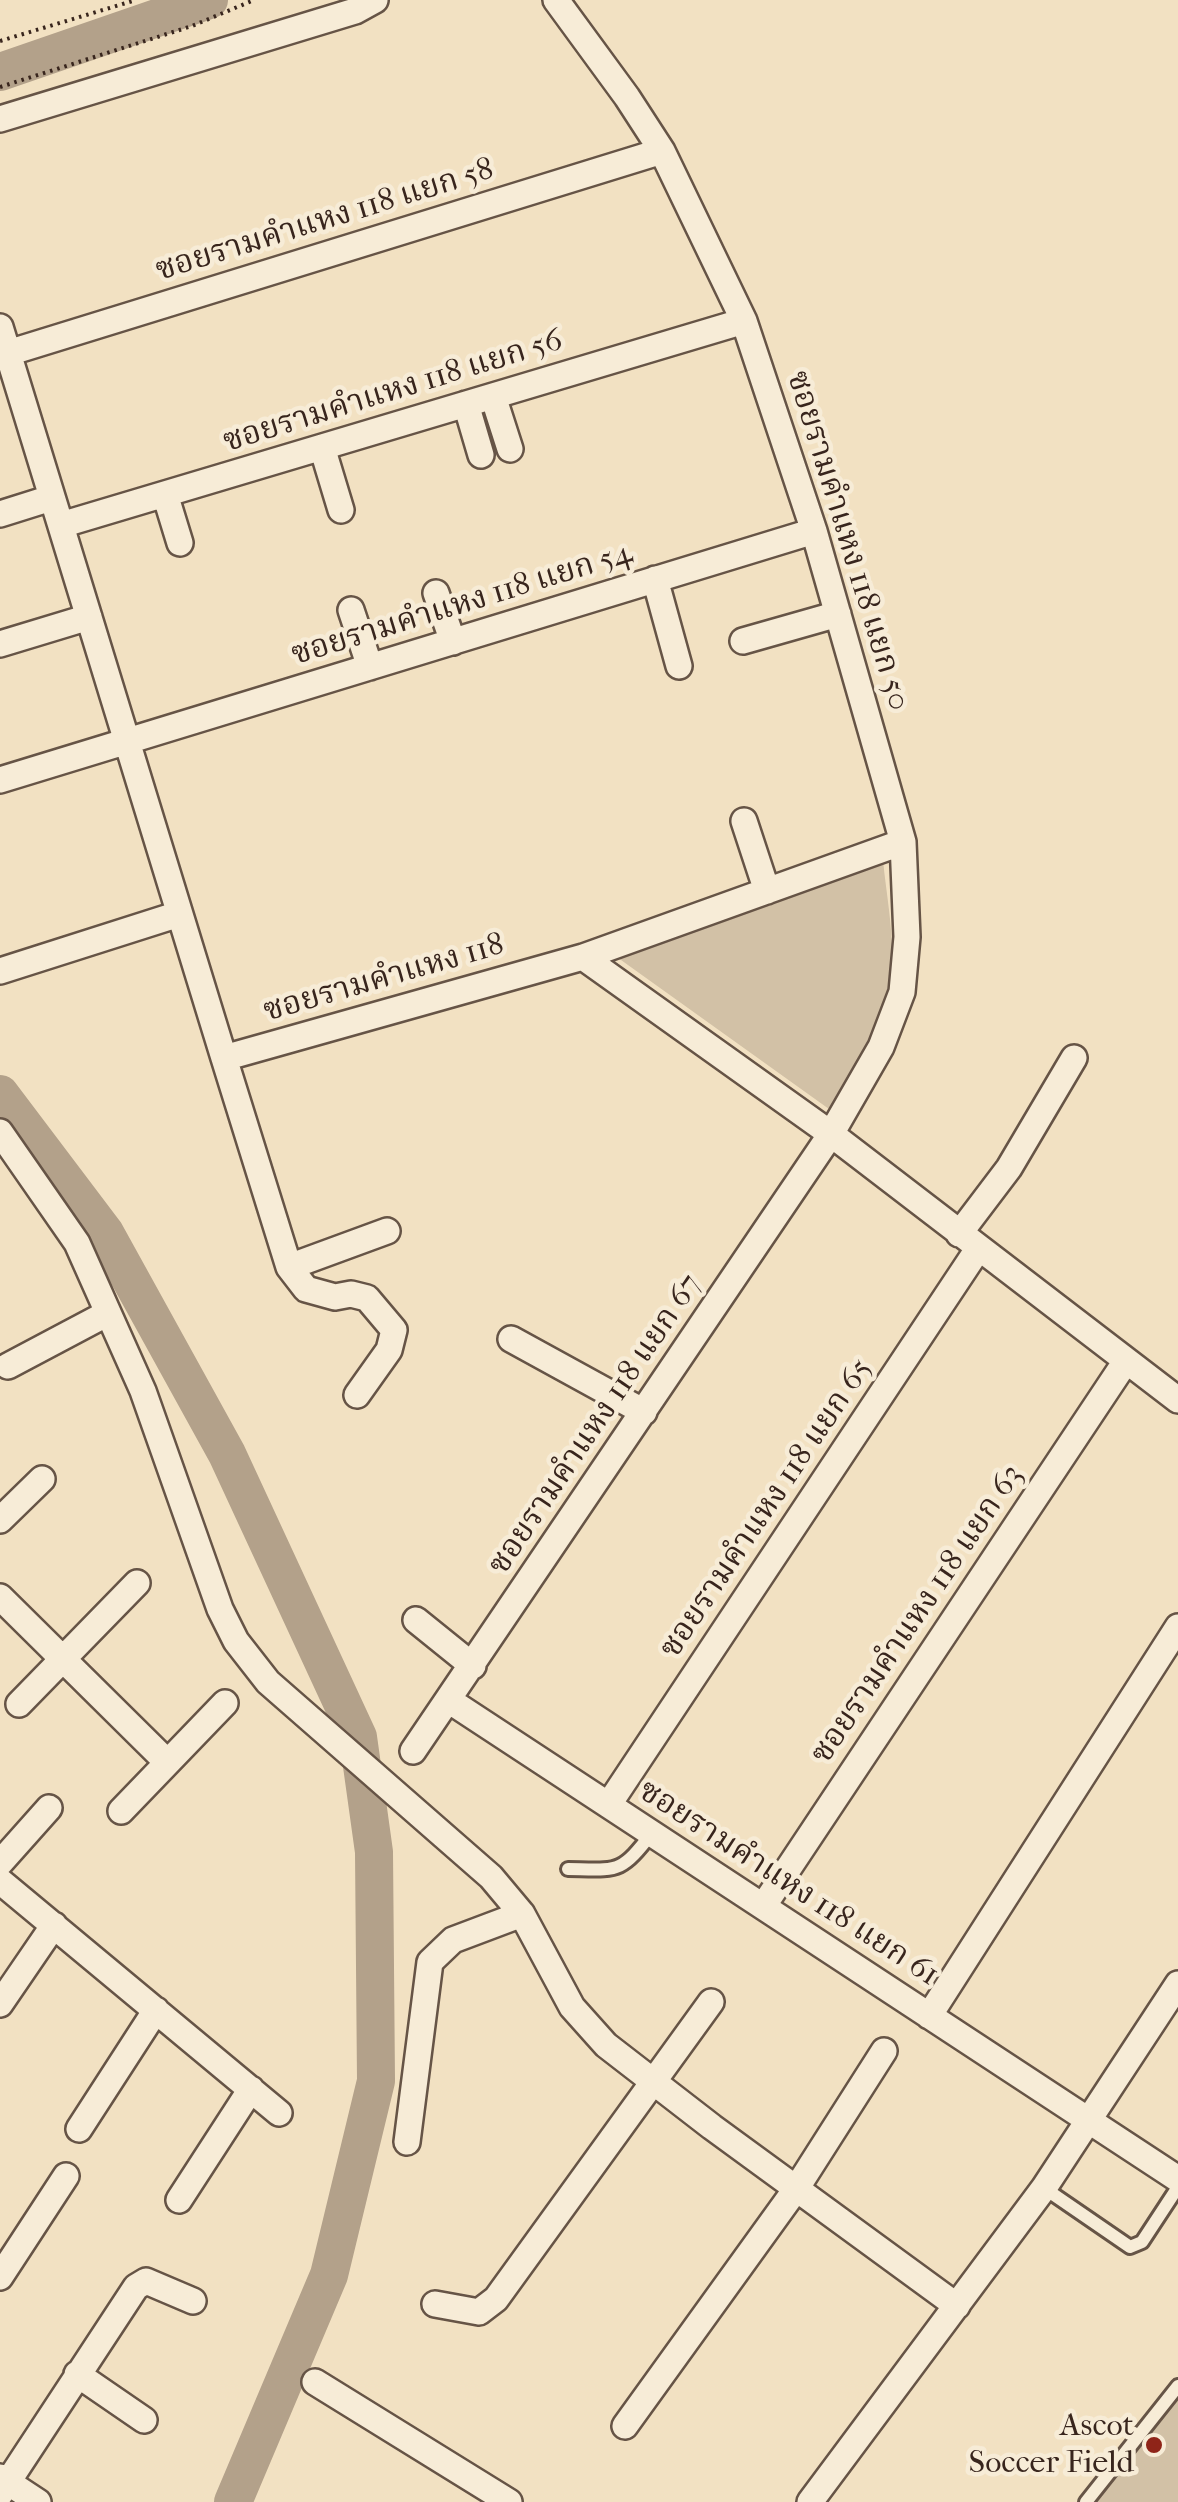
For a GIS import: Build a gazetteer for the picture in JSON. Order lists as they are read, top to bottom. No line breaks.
{"streets":{"street":["ซอยรามคำแหง 118 แยก 58","ซอยรามคำแหง 118 แยก 56","ซอยรามคำแหง 118 แยก 50","ซอยรามคำแหง 118 แยก 54","ซอยรามคำแหง 118","ซอยรามคำแหง 118 แยก 67","ซอยรามคำแหง 118 แยก 65","ซอยรามคำแหง 118 แยก 63","ซอยรามคำแหง 118 แยก 61"]},"crossings":[["ซอยรามคำแหง 118 แยก 58","ซอยรามคำแหง 118 แยก 50"],["ซอยรามคำแหง 118 แยก 56","ซอยรามคำแหง 118 แยก 50"],["ซอยรามคำแหง 118 แยก 50","ซอยรามคำแหง 118 แยก 54"],["ซอยรามคำแหง 118 แยก 50","ซอยรามคำแหง 118"],["ซอยรามคำแหง 118 แยก 50","ซอยรามคำแหง 118 แยก 67"],["ซอยรามคำแหง 118 แยก 67","ซอยรามคำแหง 118 แยก 61"],["ซอยรามคำแหง 118 แยก 65","ซอยรามคำแหง 118 แยก 61"],["ซอยรามคำแหง 118 แยก 63","ซอยรามคำแหง 118 แยก 61"]],"places":["Ascot Soccer Field"]}
